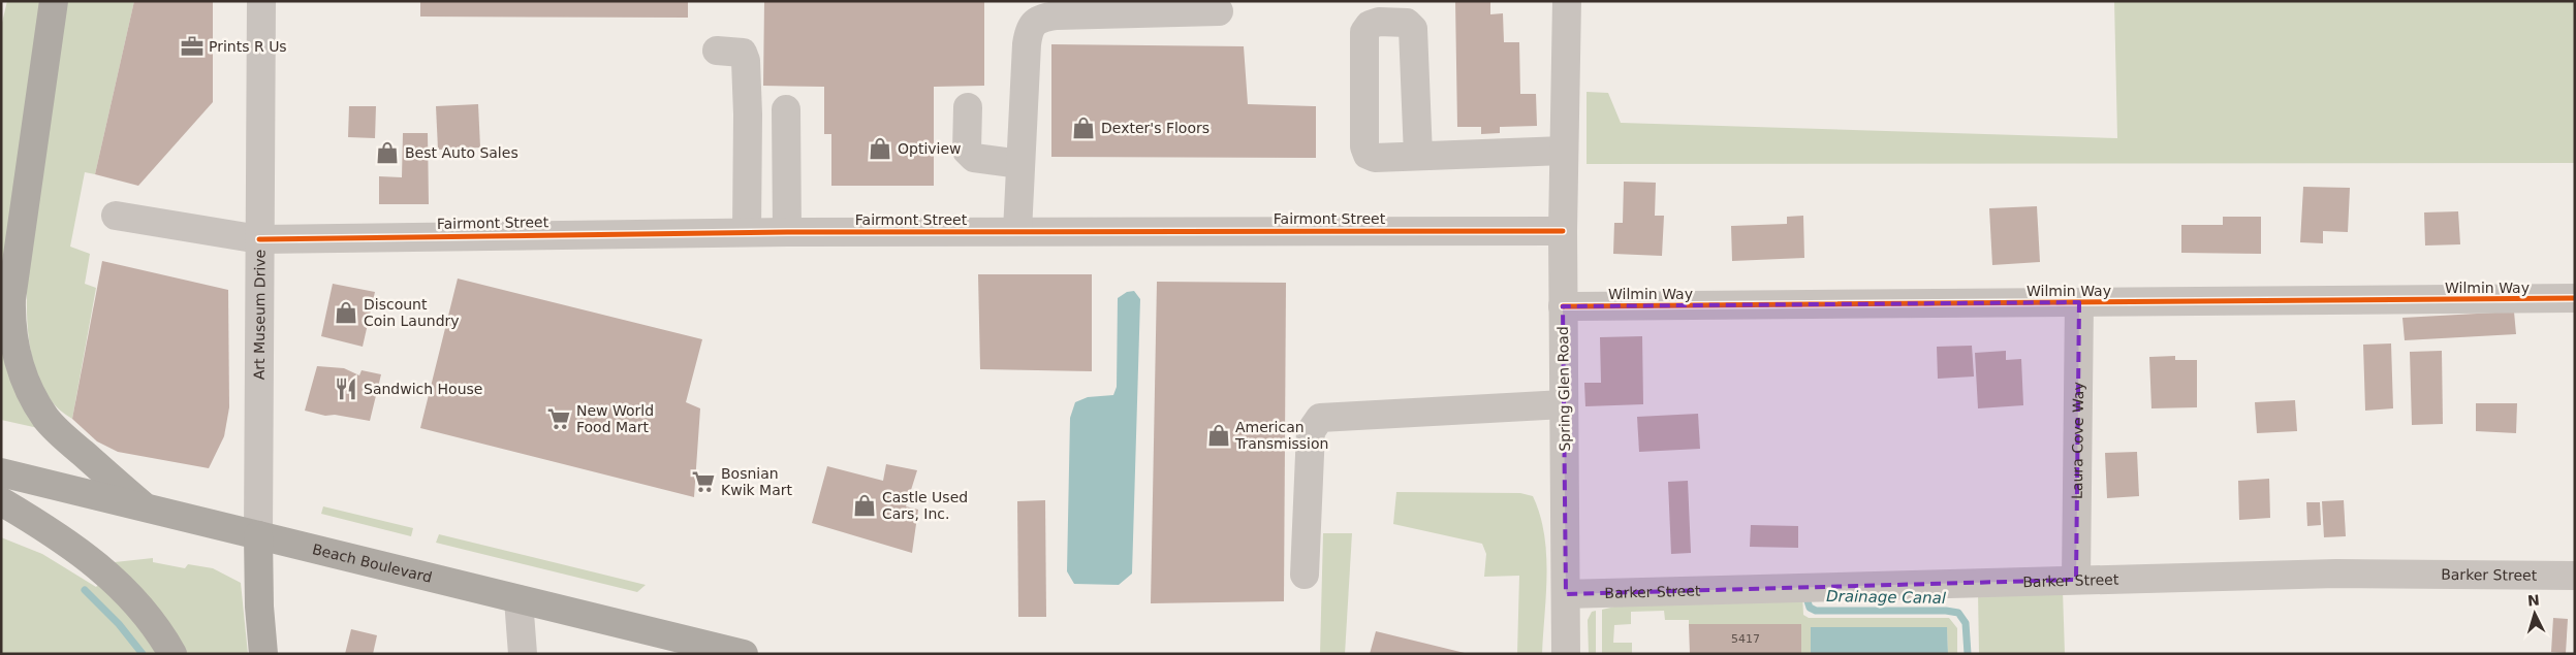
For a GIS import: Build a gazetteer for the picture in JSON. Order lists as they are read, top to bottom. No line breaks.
{"streets":{"highway":["Beach Boulevard"],"street":["Fairmont Street","Wilmin Way","Art Museum Drive","Spring Glen Road","Laura Cove Way","Barker Street"]},"crossings":[["Fairmont Street","Art Museum Drive"],["Fairmont Street","Spring Glen Road"],["Wilmin Way","Spring Glen Road"],["Wilmin Way","Laura Cove Way"],["Art Museum Drive","Beach Boulevard"],["Spring Glen Road","Barker Street"],["Laura Cove Way","Barker Street"]],"water":["Drainage Canal"],"places":{"office":["Prints R Us"],"shop":["Dexter's Floors","Optiview","Best Auto Sales","Discount Coin Laundry","American Transmission","Castle Used Cars, Inc."],"restaurant":["Sandwich House"],"supermarket":["New World Food Mart","Bosnian Kwik Mart"]},"house_numbers":["5417"],"north":"top"}
